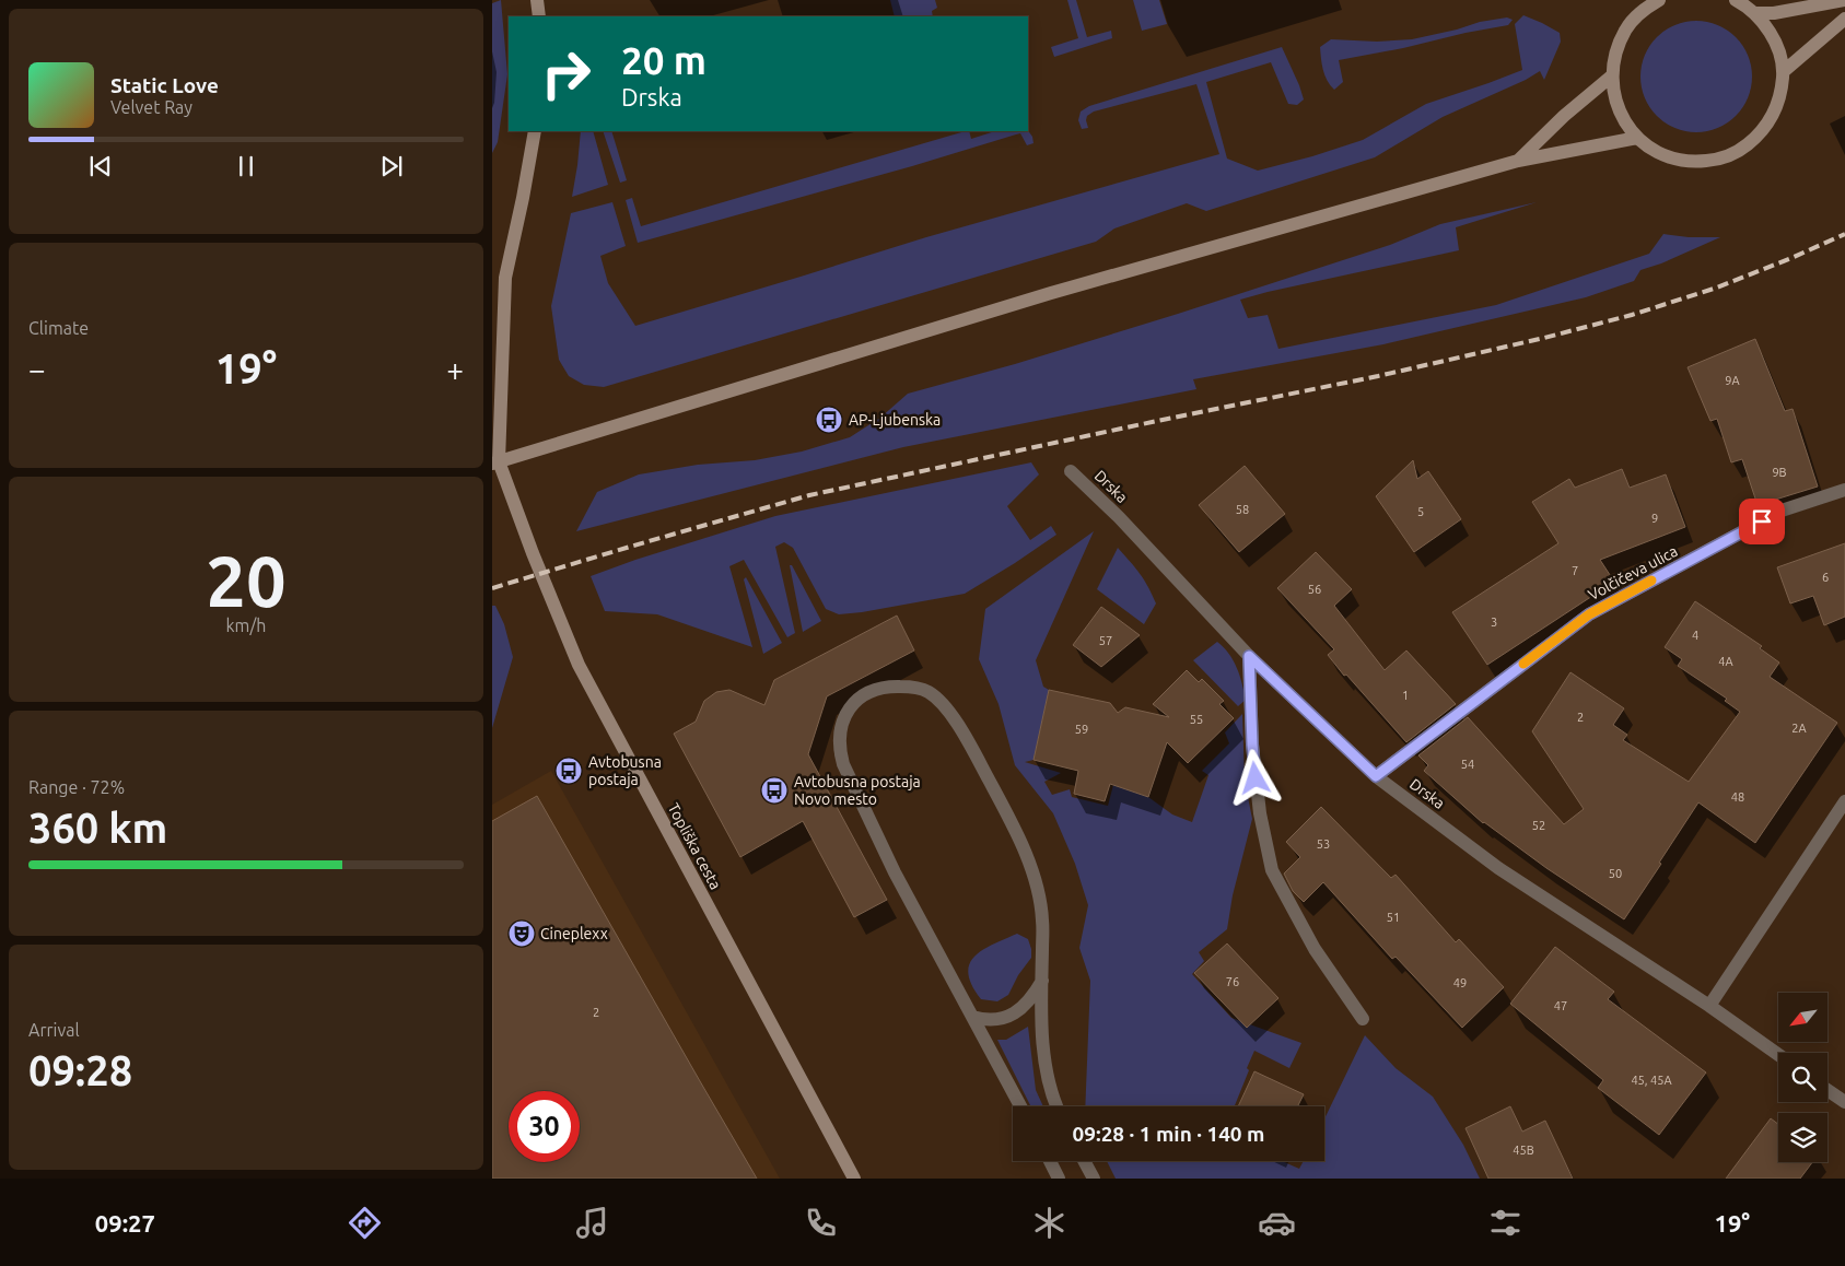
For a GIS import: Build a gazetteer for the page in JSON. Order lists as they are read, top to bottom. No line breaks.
{"streets":{"street":["Drska","Volčičeva ulica","Topliška cesta"]},"crossings":[["Drska","Volčičeva ulica"]],"places":{"bus stop":["AP-Ljubenska","Avtobusna postaja","Avtobusna postaja Novo mesto"],"theatre":["Cineplexx"]},"house_numbers":["9A","9B","58","5","9","7","6","56","3","4","57","4A","1","2","55","2A","59","54","48","52","53","50","51","76","49","47","2","45, 45A","45B"],"north":"bottom left","page":{"turn":["20 m","Drska"],"song":["Static Love","Velvet Ray"],"tile":["Climate",["20","km/h"],["Range · 72%","360 km"],["Arrival","09:28"]],"heat":["−","19°","+"],"limit":"30","trip":"09:28 · 1 min · 140 m","tabs":["09:27","19°"]}}
